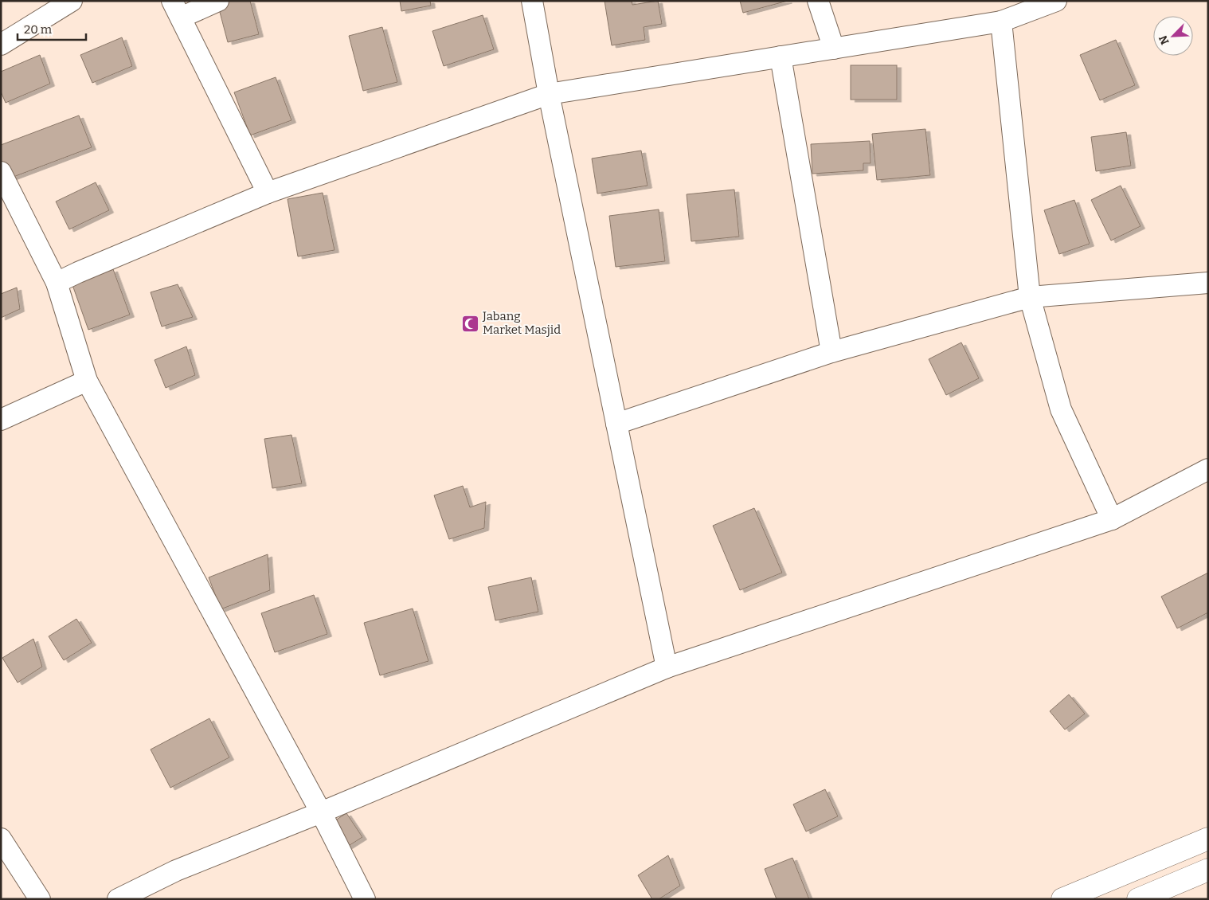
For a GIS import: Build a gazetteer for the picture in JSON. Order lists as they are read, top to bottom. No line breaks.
{"places":{"mosque":["Jabang Market Masjid"]},"scale_bar":"20 m","north":"bottom left"}
